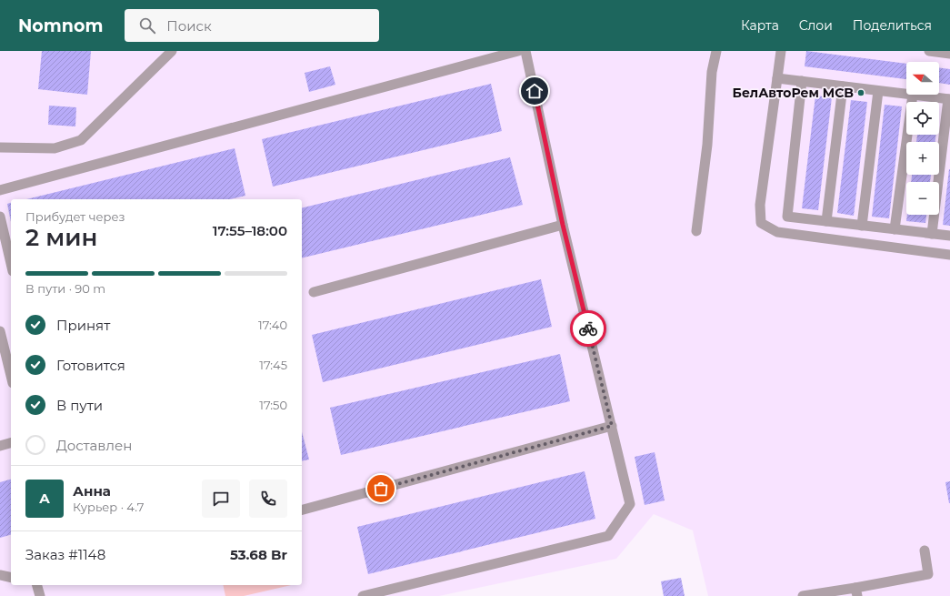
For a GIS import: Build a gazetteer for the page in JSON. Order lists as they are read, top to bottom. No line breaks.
{"places":["БелАвтоРем MCB"],"north":"left","page":{"header":"Nomnom","search":"Поиск","nav":["Карта","Слои","Поделиться"],"map_buttons":["+","−"],"heading":["2 мин","Прибудет через","17:55–18:00"],"panel":["Анна","Курьер · 4.7","Заказ #1148","53.68 Br"],"bar":"В пути · 90 m","list":[["Принят","17:40"],["Готовится","17:45"],["В пути","17:50"],"Доставлен"],"round":"А"}}
